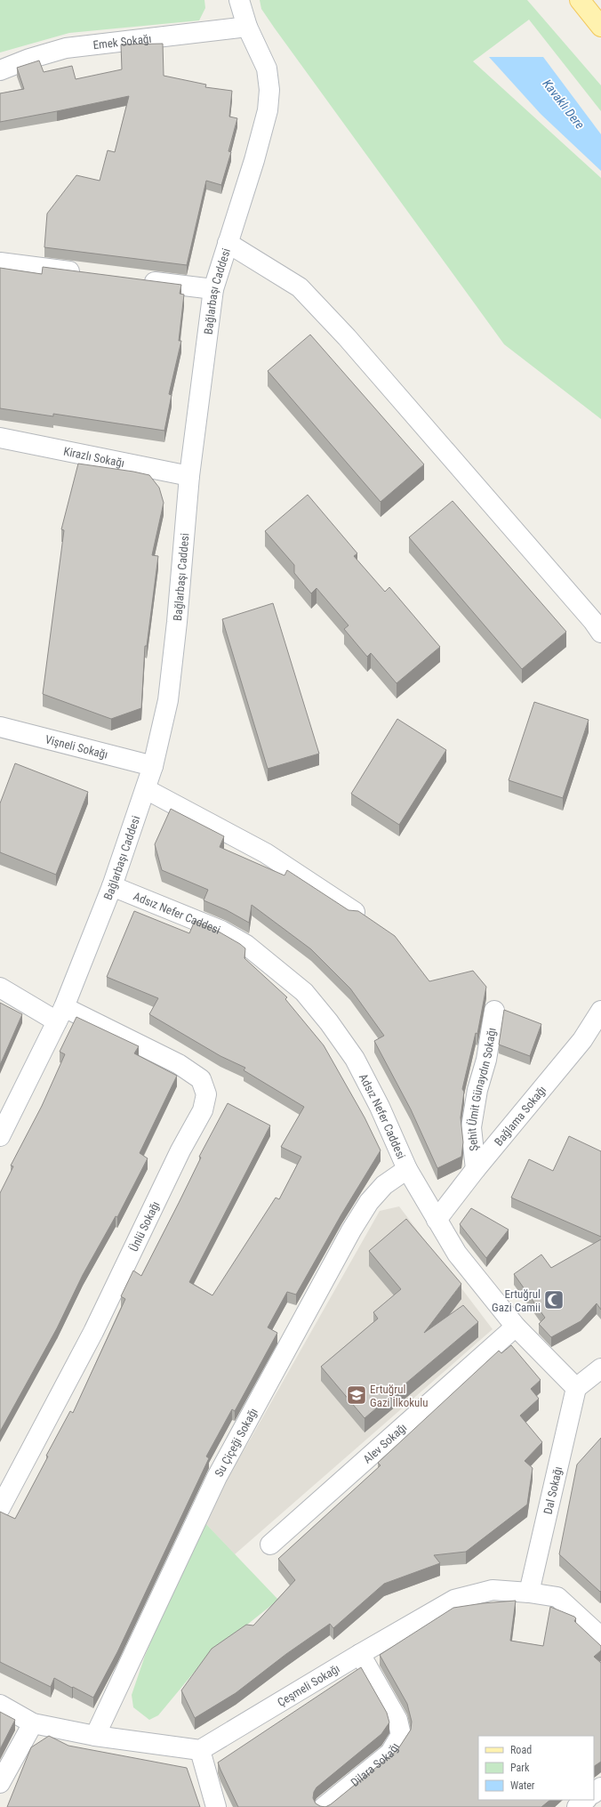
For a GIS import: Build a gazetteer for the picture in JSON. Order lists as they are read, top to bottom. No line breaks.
{"streets":{"street":["Emek Sokağı","Bağlarbaşı Caddesi","Kirazlı Sokağı","Vişneli Sokağı","Adsız Nefer Caddesi","Şehit Ümit Günaydın Sokağı","Bağlama Sokağı","Ünlü Sokağı","Su Çiçeği Sokağı","Alev Sokağı","Dal Sokağı","Çeşmeli Sokağı","Dilara Sokağı"]},"crossings":[["Emek Sokağı","Bağlarbaşı Caddesi"],["Bağlarbaşı Caddesi","Kirazlı Sokağı"],["Bağlarbaşı Caddesi","Vişneli Sokağı"],["Bağlarbaşı Caddesi","Adsız Nefer Caddesi"],["Bağlarbaşı Caddesi","Ünlü Sokağı"],["Adsız Nefer Caddesi","Bağlama Sokağı"],["Adsız Nefer Caddesi","Su Çiçeği Sokağı"],["Adsız Nefer Caddesi","Alev Sokağı"],["Adsız Nefer Caddesi","Dal Sokağı"],["Şehit Ümit Günaydın Sokağı","Bağlama Sokağı"],["Dal Sokağı","Çeşmeli Sokağı"],["Çeşmeli Sokağı","Dilara Sokağı"]],"water":["Kavaklı Dere"],"places":{"mosque":["Ertuğrul Gazi Camii"],"school or university":["Ertuğrul Gazi İlkokulu"]},"legend":["Road","Park","Water"]}
